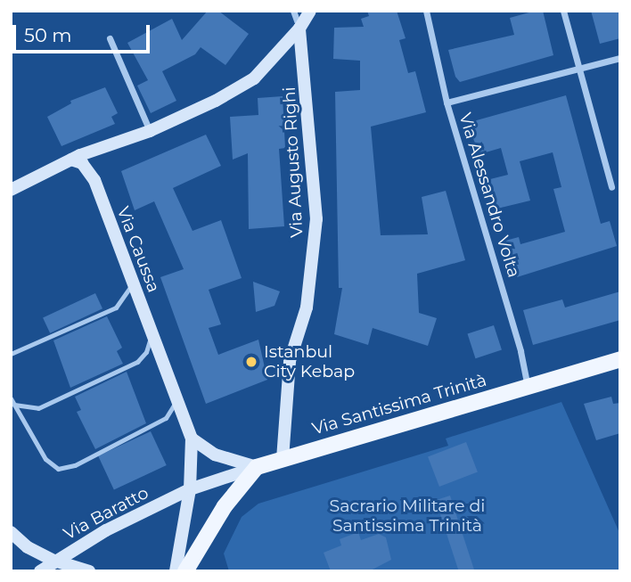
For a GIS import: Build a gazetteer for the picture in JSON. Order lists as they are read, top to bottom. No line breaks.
{"streets":{"main road":["Via Santissima Trinità"],"street":["Via Augusto Righi","Via Alessandro Volta","Via Caussa","Via Baratto"]},"crossings":[["Via Augusto Righi","Via Santissima Trinità"],["Via Alessandro Volta","Via Santissima Trinità"],["Via Caussa","Via Santissima Trinità"],["Via Caussa","Via Baratto"],["Via Santissima Trinità","Via Baratto"]],"parks":["Sacrario Militare di Santissima Trinità"],"places":["Istanbul City Kebap"],"scale_bar":"50 m"}
